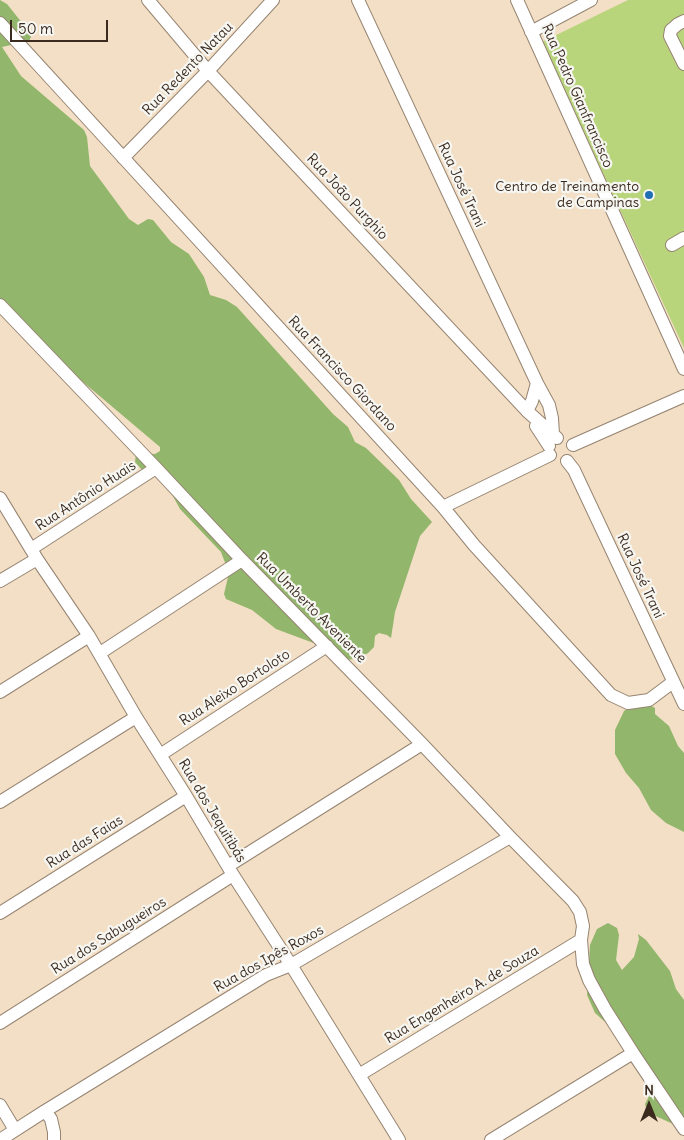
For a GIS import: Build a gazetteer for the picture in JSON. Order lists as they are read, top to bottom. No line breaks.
{"streets":{"street":["Rua Redento Natau","Rua Pedro Gianfrancisco","Rua José Trani","Rua João Purghio","Rua Francisco Giordano","Rua Antônio Huais","Rua Umberto Aveniente","Rua Aleixo Bortoloto","Rua dos Jequitibás","Rua das Faias","Rua dos Sabugueiros","Rua dos Ipês Roxos","Rua Engenheiro A. de Souza"]},"crossings":[["Rua Redento Natau","Rua João Purghio"],["Rua Redento Natau","Rua Francisco Giordano"],["Rua José Trani","Rua João Purghio"],["Rua José Trani","Rua Francisco Giordano"],["Rua Antônio Huais","Rua Umberto Aveniente"],["Rua Antônio Huais","Rua dos Jequitibás"],["Rua Umberto Aveniente","Rua Aleixo Bortoloto"],["Rua Umberto Aveniente","Rua dos Sabugueiros"],["Rua Umberto Aveniente","Rua dos Ipês Roxos"],["Rua Umberto Aveniente","Rua Engenheiro A. de Souza"],["Rua Aleixo Bortoloto","Rua dos Jequitibás"],["Rua dos Jequitibás","Rua das Faias"],["Rua dos Jequitibás","Rua dos Sabugueiros"],["Rua dos Jequitibás","Rua dos Ipês Roxos"],["Rua dos Jequitibás","Rua Engenheiro A. de Souza"]],"places":["Centro de Treinamento de Campinas"],"scale_bar":"50 m","north":"top"}
